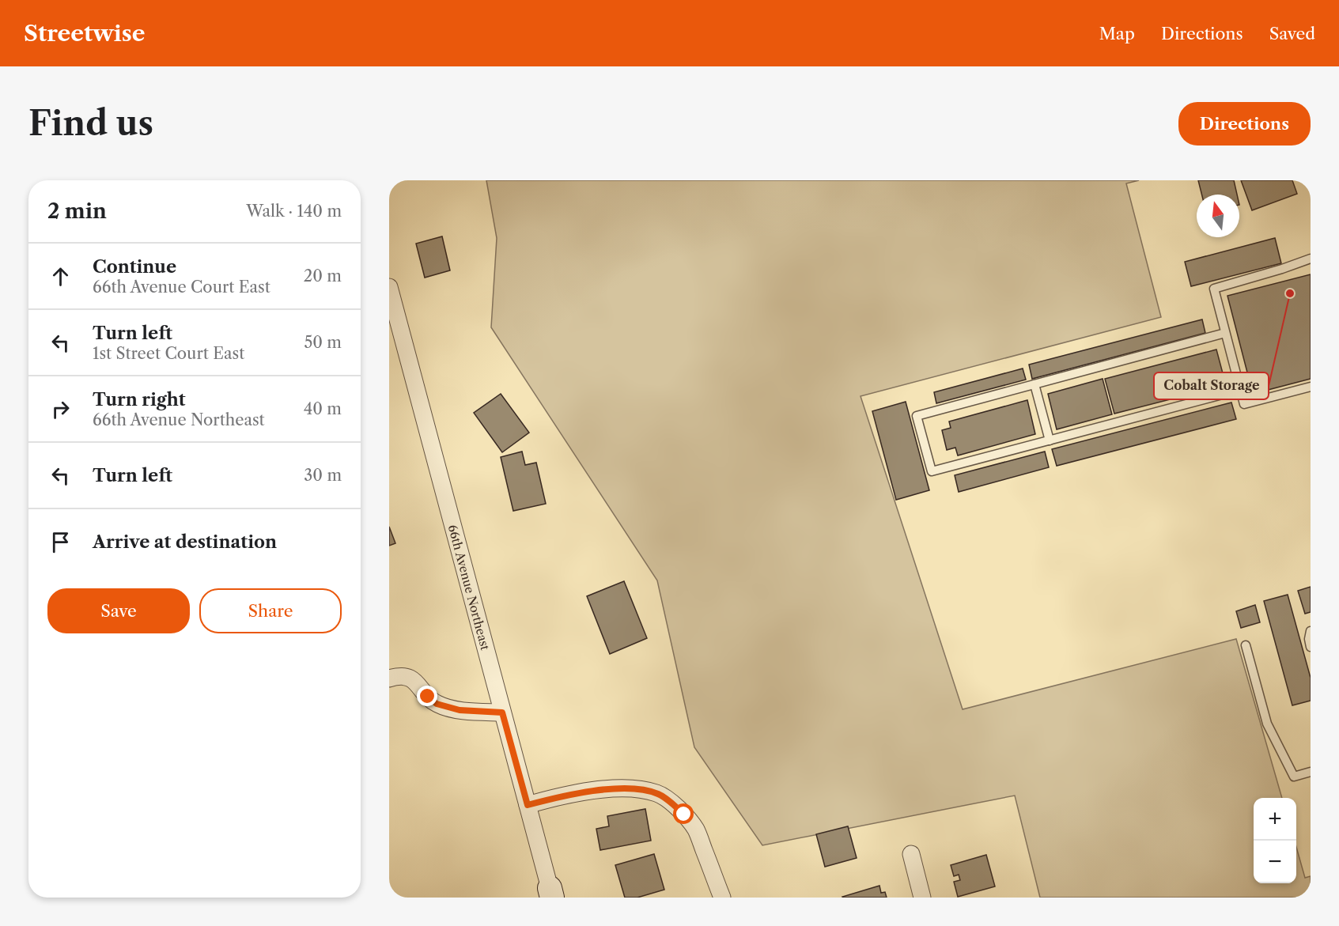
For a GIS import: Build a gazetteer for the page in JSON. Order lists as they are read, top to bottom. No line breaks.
{"streets":{"street":["66th Avenue Northeast"]},"places":["Cobalt Storage"],"north":"top","page":{"header":"Streetwise","nav":["Map","Directions","Saved"],"buttons":["Directions",["Save","Share"]],"title":"Find us","heading":["2 min","Walk · 140 m"],"list":[["Continue","66th Avenue Court East","20 m"],["Turn left","1st Street Court East","50 m"],["Turn right","66th Avenue Northeast","40 m"],["Turn left","30 m"],"Arrive at destination"],"map_buttons":["+","−"]}}
